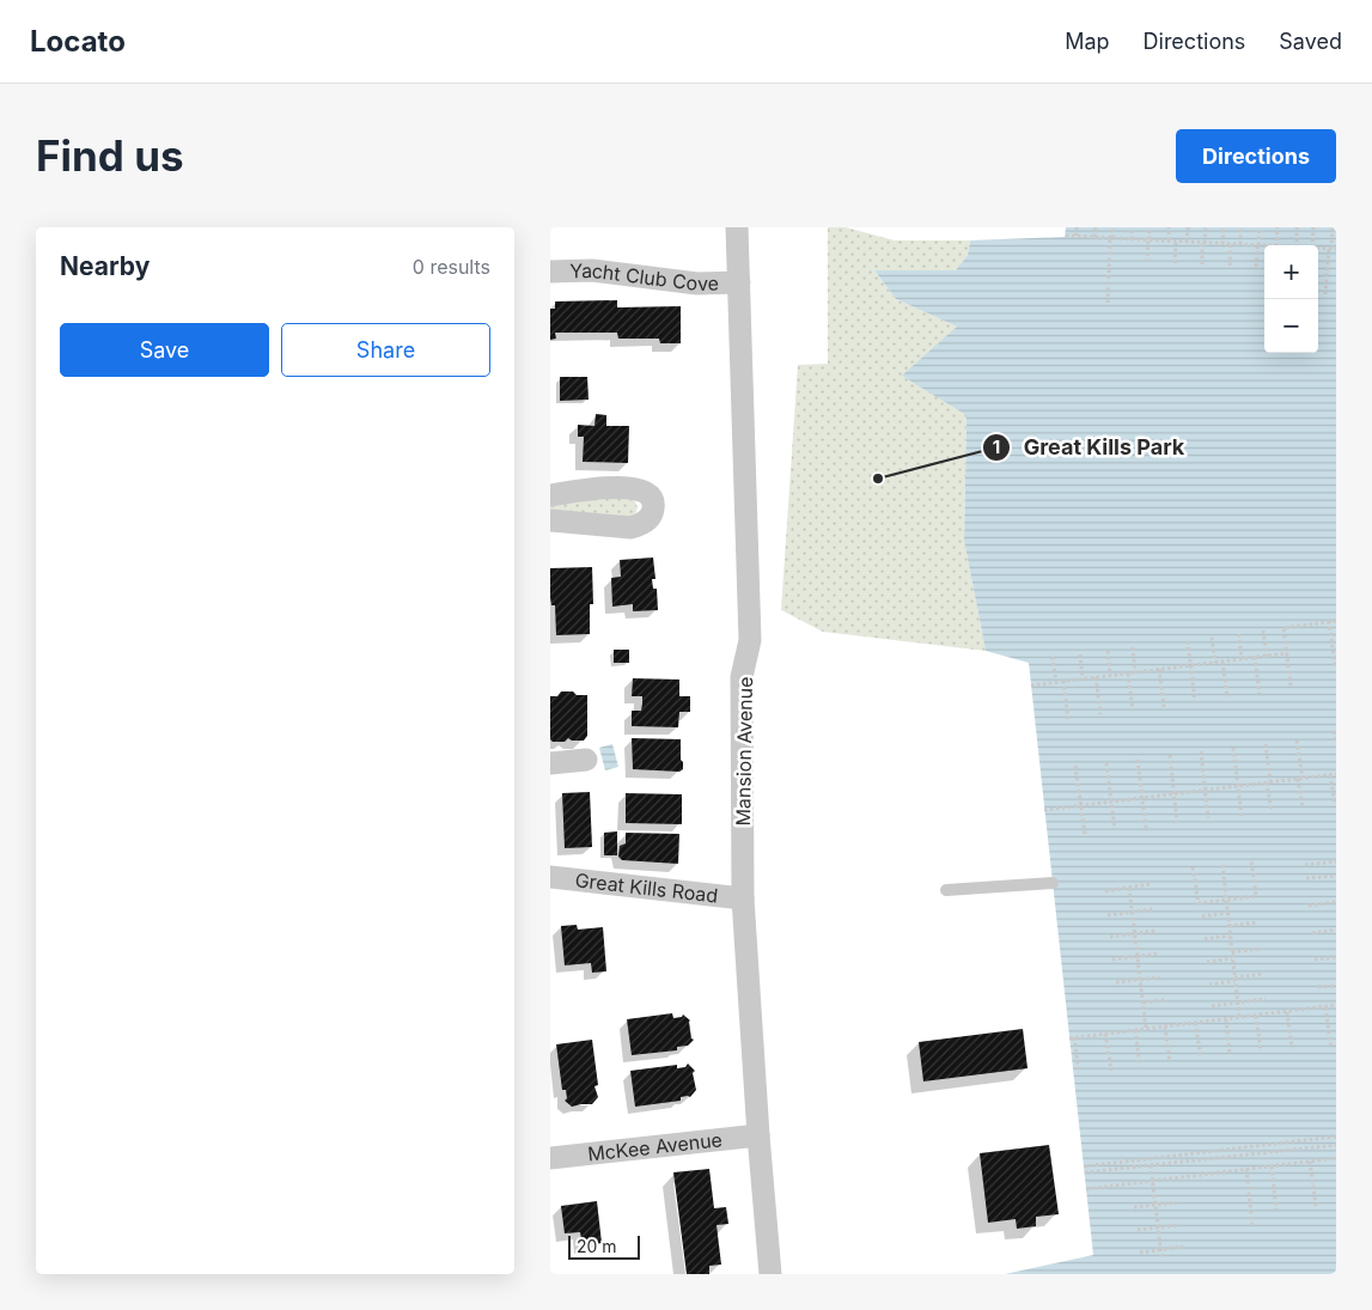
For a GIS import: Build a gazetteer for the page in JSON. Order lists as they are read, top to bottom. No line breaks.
{"streets":{"street":["Yacht Club Cove","Mansion Avenue","Great Kills Road","McKee Avenue"]},"crossings":[["Yacht Club Cove","Mansion Avenue"],["Mansion Avenue","Great Kills Road"],["Mansion Avenue","McKee Avenue"]],"places":["Great Kills Park"],"scale_bar":"20 m","page":{"header":"Locato","nav":["Map","Directions","Saved"],"buttons":["Directions",["Save","Share"]],"title":"Find us","heading":["Nearby","0 results"],"map_buttons":["+","−"],"scale":"20 m"}}
